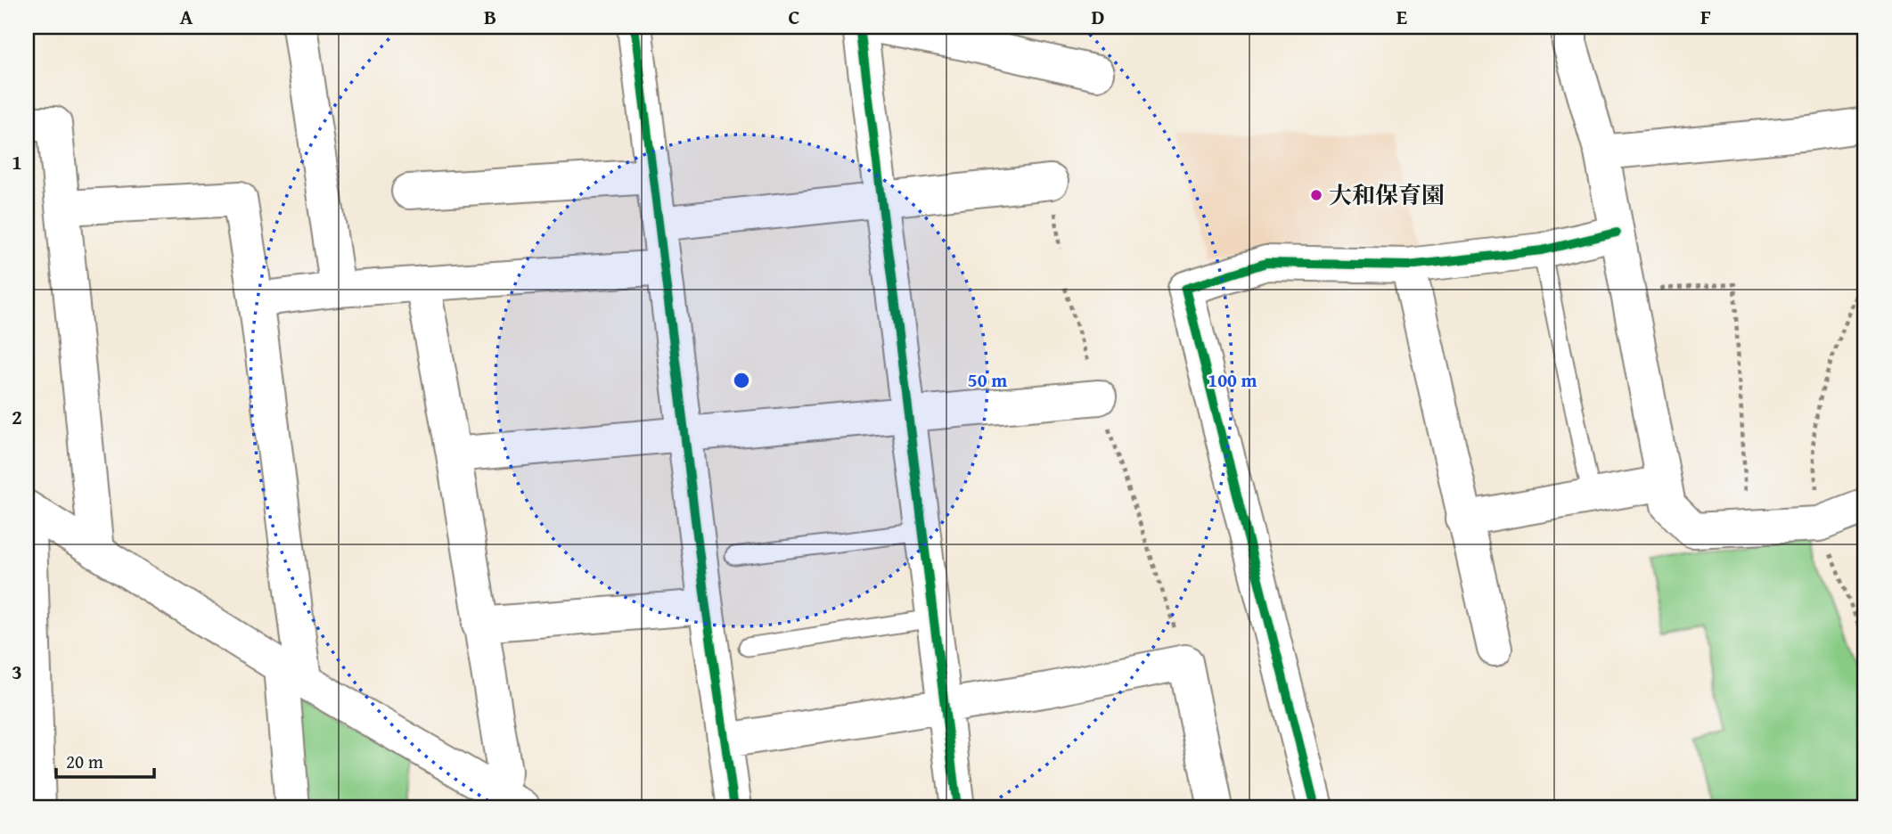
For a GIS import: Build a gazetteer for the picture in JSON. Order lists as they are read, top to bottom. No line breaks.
{"places":["大和保育園"],"scale_bar":"20 m","grid":{"columns":["A","B","C","D","E","F"],"rows":["1","2","3"]},"rings":["50 m","100 m"]}
